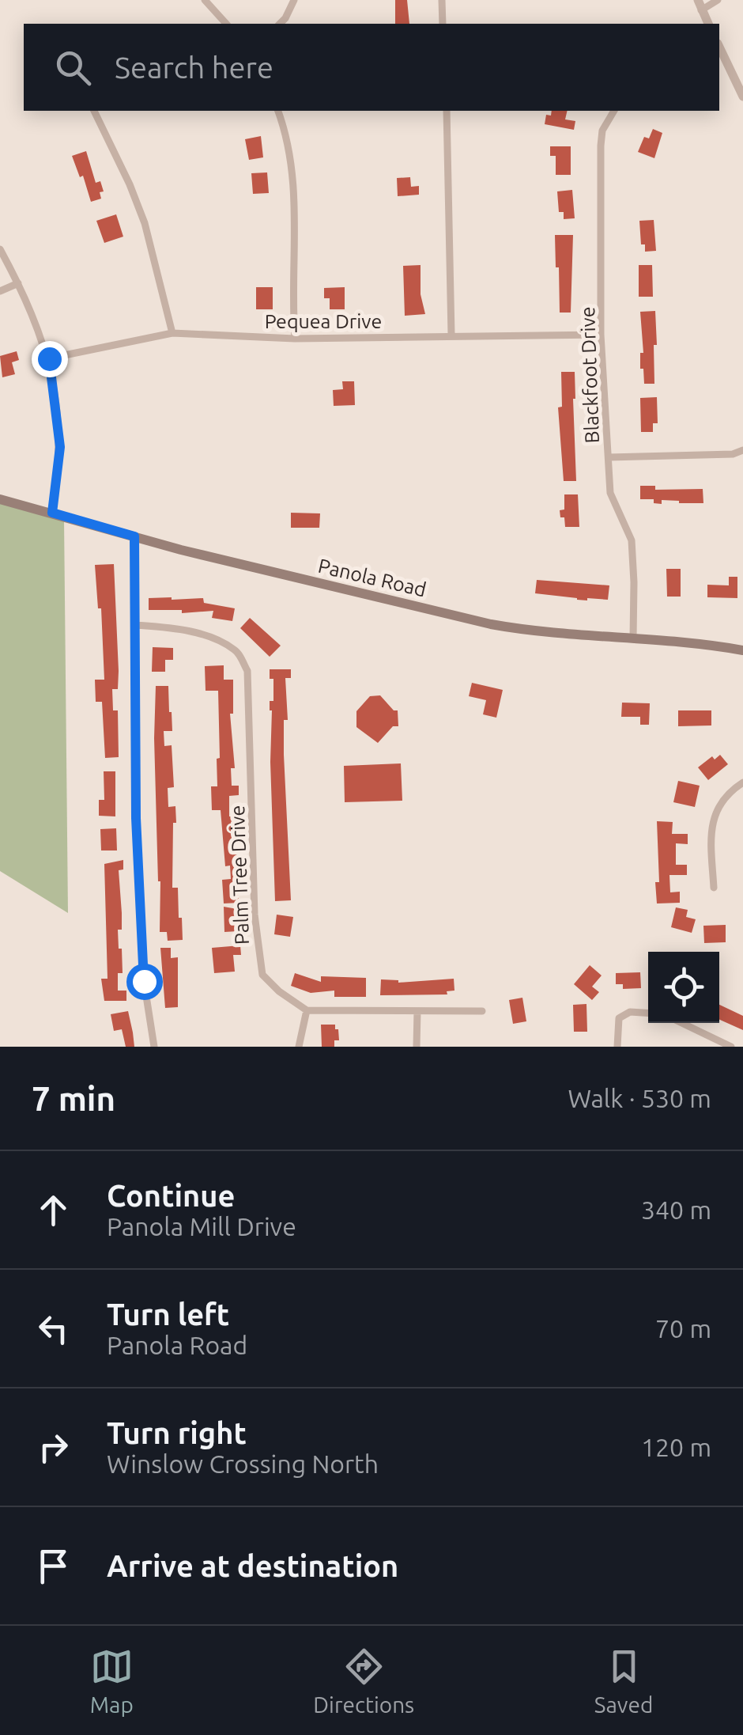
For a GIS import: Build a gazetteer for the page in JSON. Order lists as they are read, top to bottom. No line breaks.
{"streets":{"main road":["Panola Road"],"street":["Pequea Drive","Blackfoot Drive","Palm Tree Drive"]},"crossings":[["Pequea Drive","Blackfoot Drive"],["Blackfoot Drive","Panola Road"]],"page":{"search":"Search here","heading":["7 min","Walk · 530 m"],"list":[["Continue","Panola Mill Drive","340 m"],["Turn left","Panola Road","70 m"],["Turn right","Winslow Crossing North","120 m"],"Arrive at destination"],"nav":["Map","Directions","Saved"]}}
